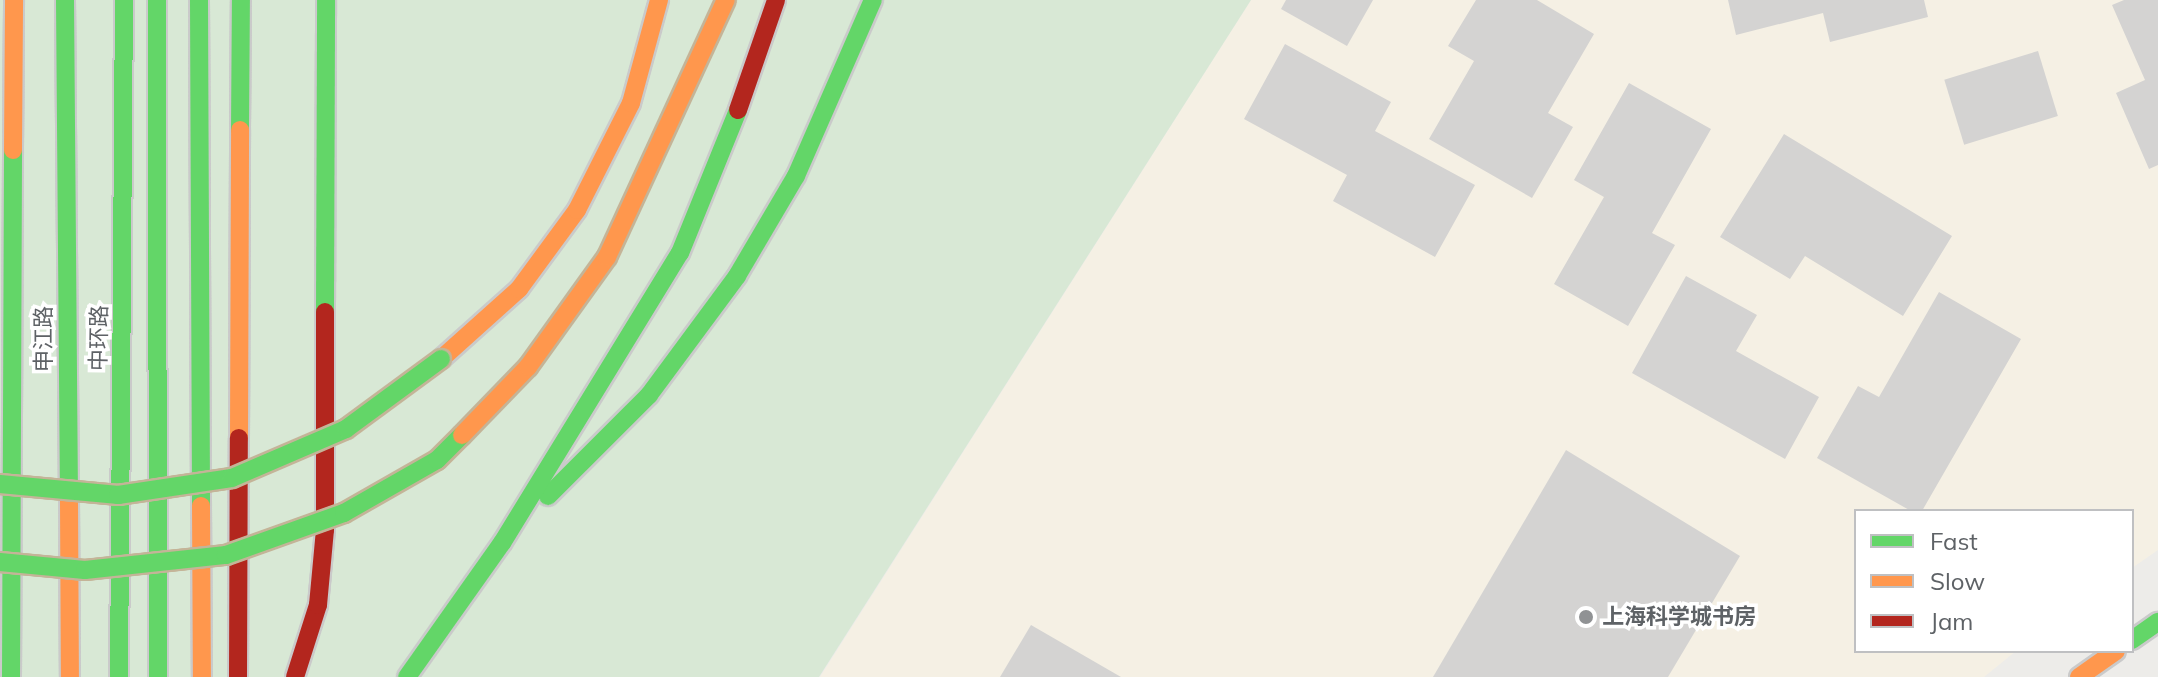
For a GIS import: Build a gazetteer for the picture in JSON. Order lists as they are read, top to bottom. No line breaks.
{"streets":{"main road":["中环路","申江路"]},"places":["上海科学城书房"],"legend":["Fast","Slow","Jam"]}
